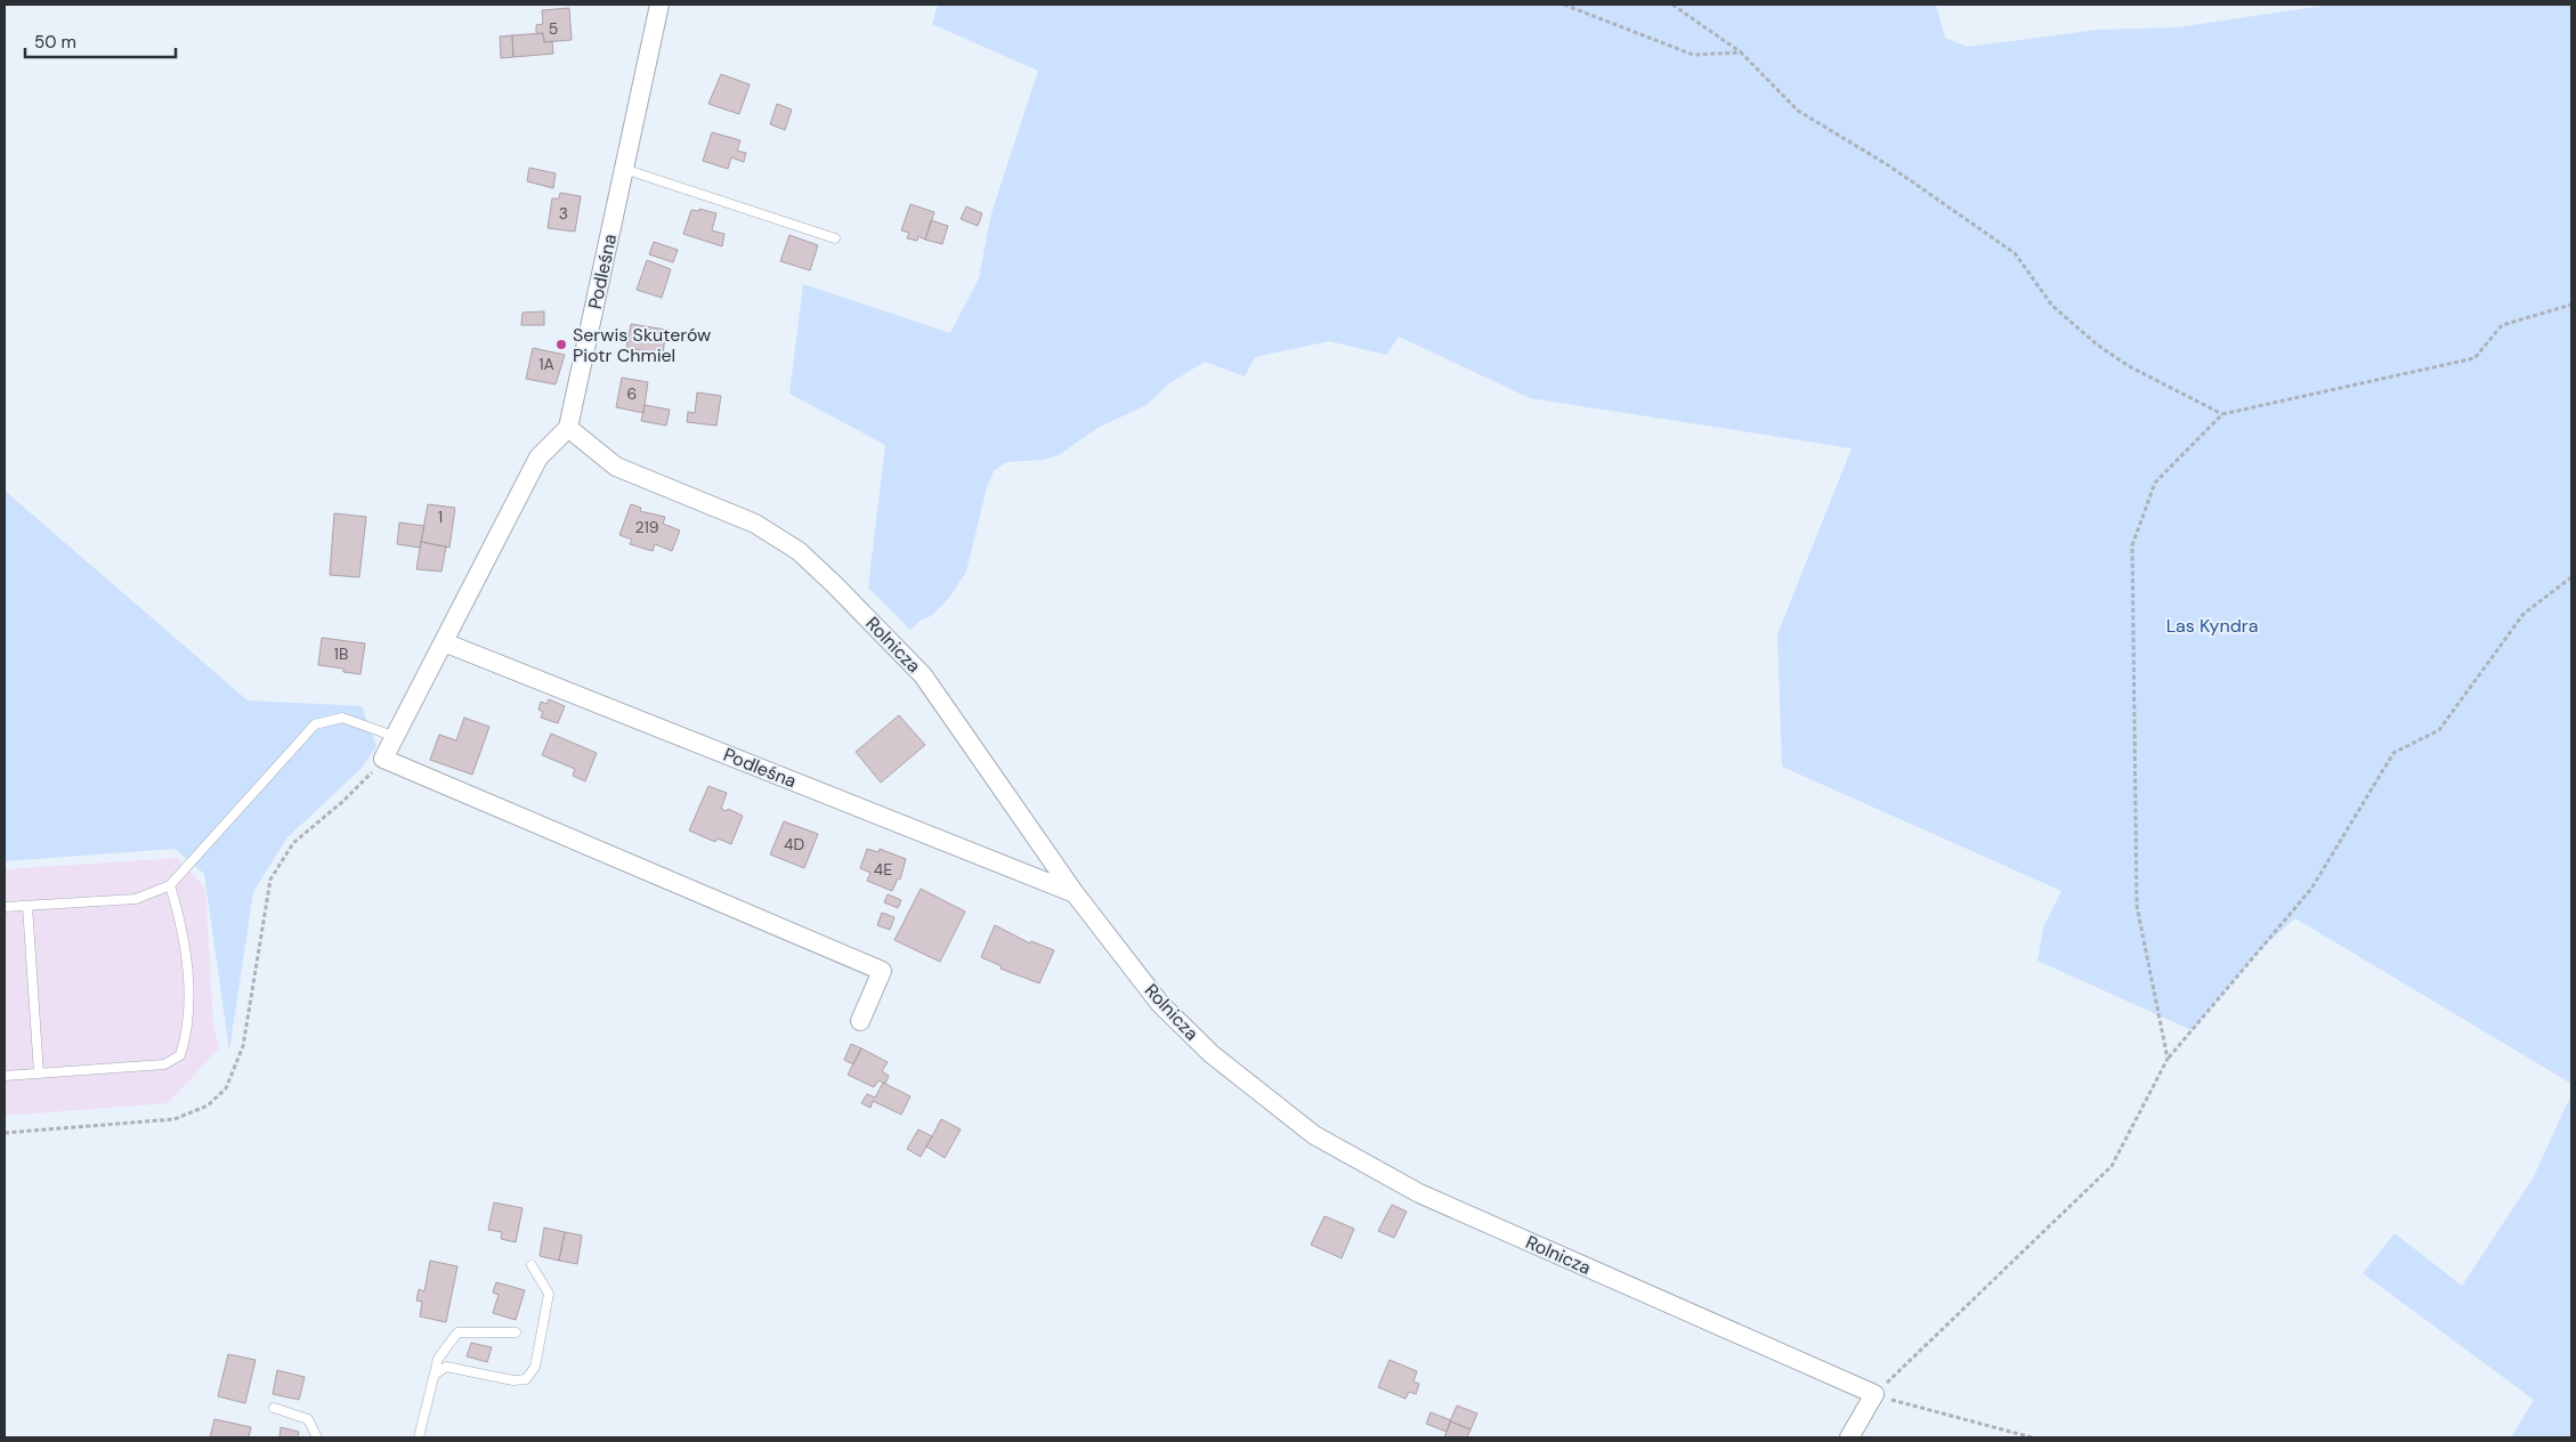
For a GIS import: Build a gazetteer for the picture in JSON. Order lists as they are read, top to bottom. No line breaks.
{"streets":{"street":["Podleśna","Rolnicza"]},"crossings":[["Podleśna","Rolnicza"]],"parks":["Las Kyndra"],"places":["Serwis Skuterów Piotr Chmiel"],"house_numbers":["5","3","1A","6","1","219","1B","4D","4E"],"scale_bar":"50 m"}
